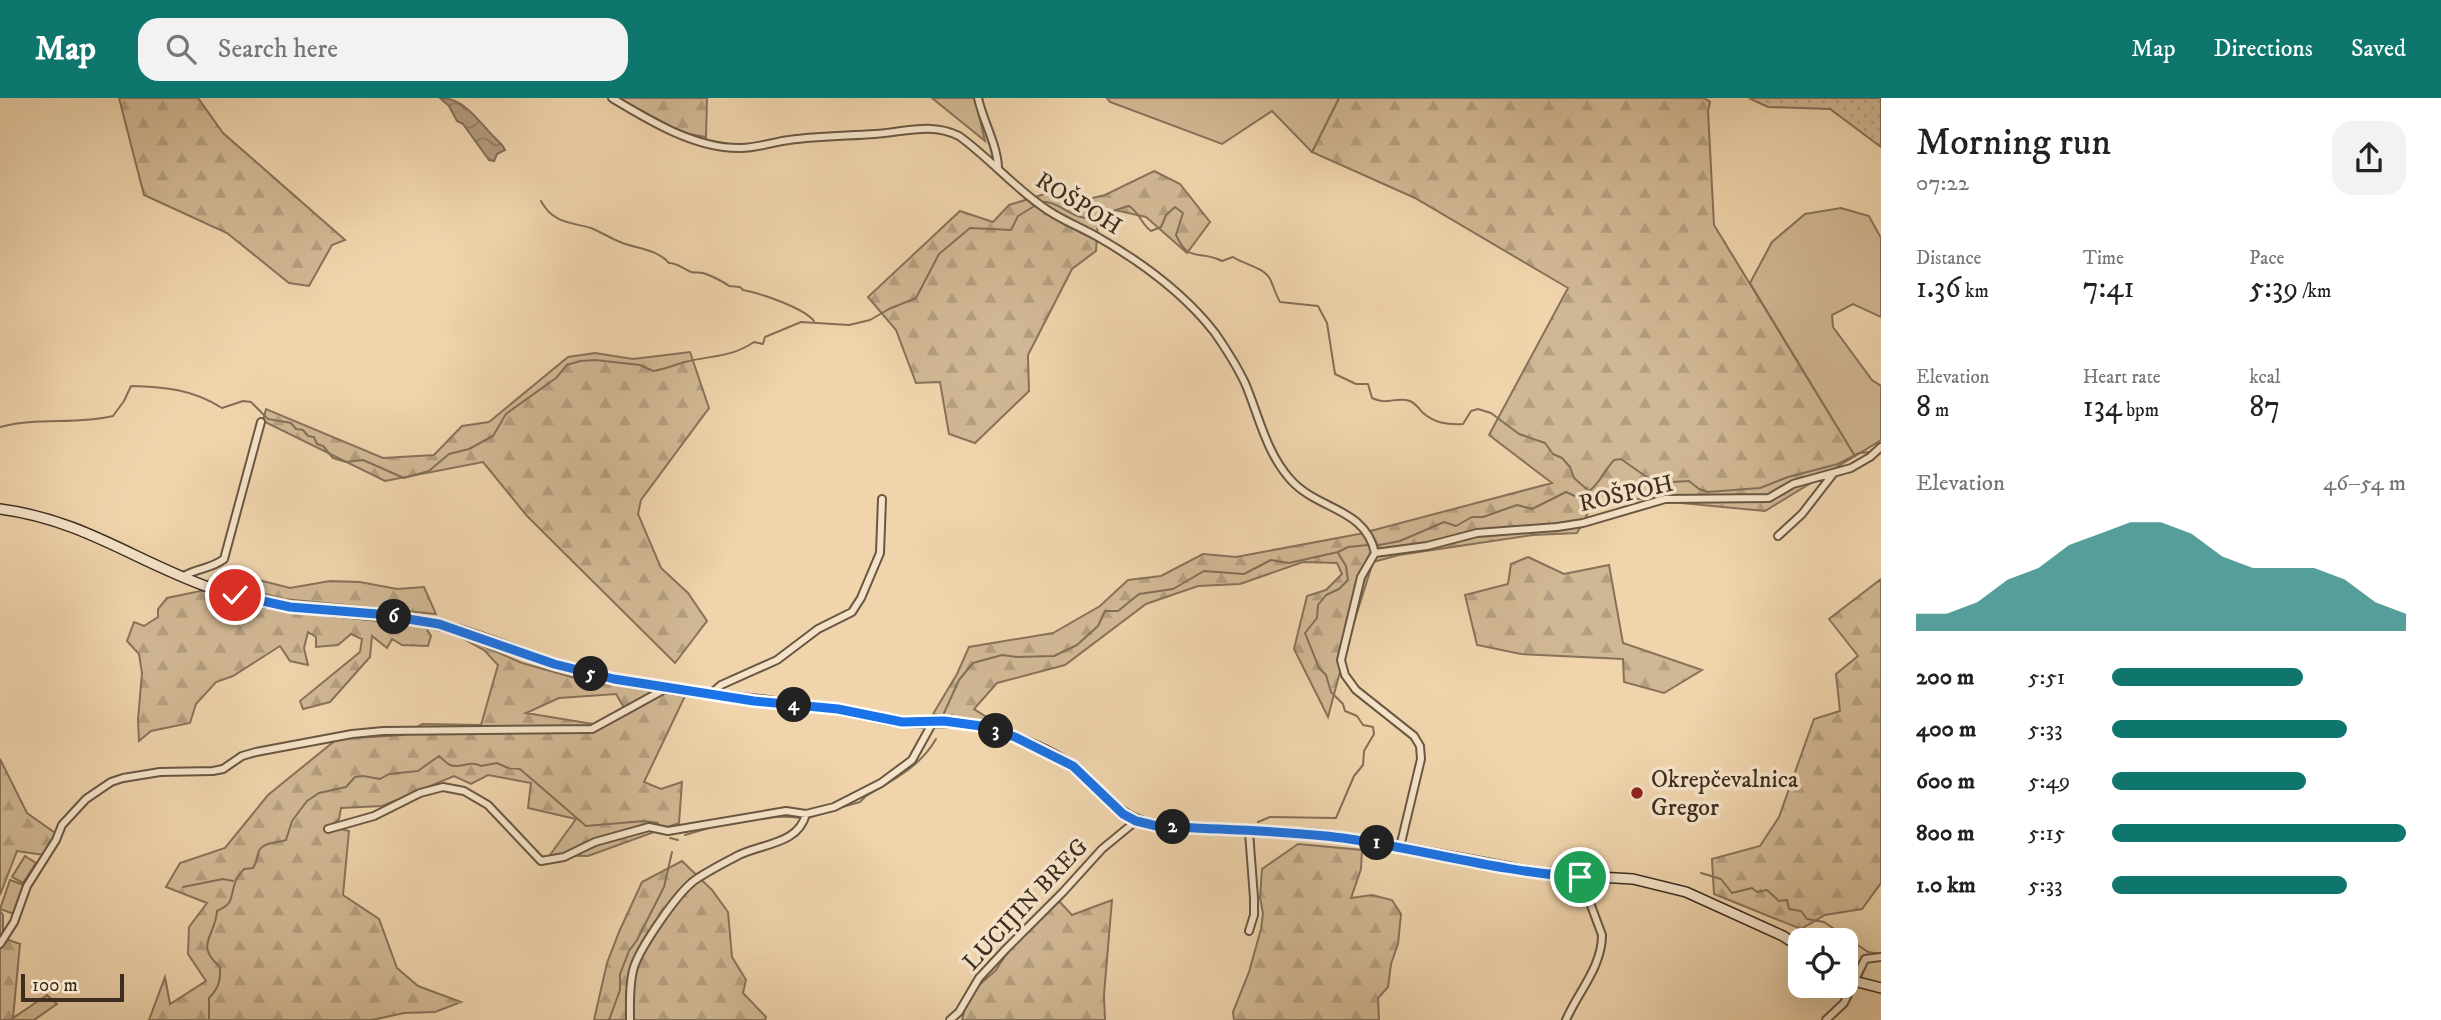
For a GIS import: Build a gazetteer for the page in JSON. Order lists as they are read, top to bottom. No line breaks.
{"streets":{"street":["ROŠPOH","LUCIJIN BREG"]},"places":["Okrepčevalnica Gregor"],"scale_bar":"100 m","page":{"header":"Map","search":"Search here","nav":["Map","Directions","Saved"],"heading":["Morning run","07:22"],"stats":[["Distance","1.36 km"],["Time","7:41"],["Pace","5:39 /km"],["Elevation","8 m"],["Heart rate","134 bpm"],["kcal","87"]],"chart":["Elevation","46–54 m"],"pins":["6","5","4","3","2","1"],"list":[{"name":"200 m","note":"5:51"},{"name":"400 m","note":"5:33"},{"name":"600 m","note":"5:49"},{"name":"800 m","note":"5:15"},{"name":"1.0 km","note":"5:33"}],"scale":"100 m"}}
